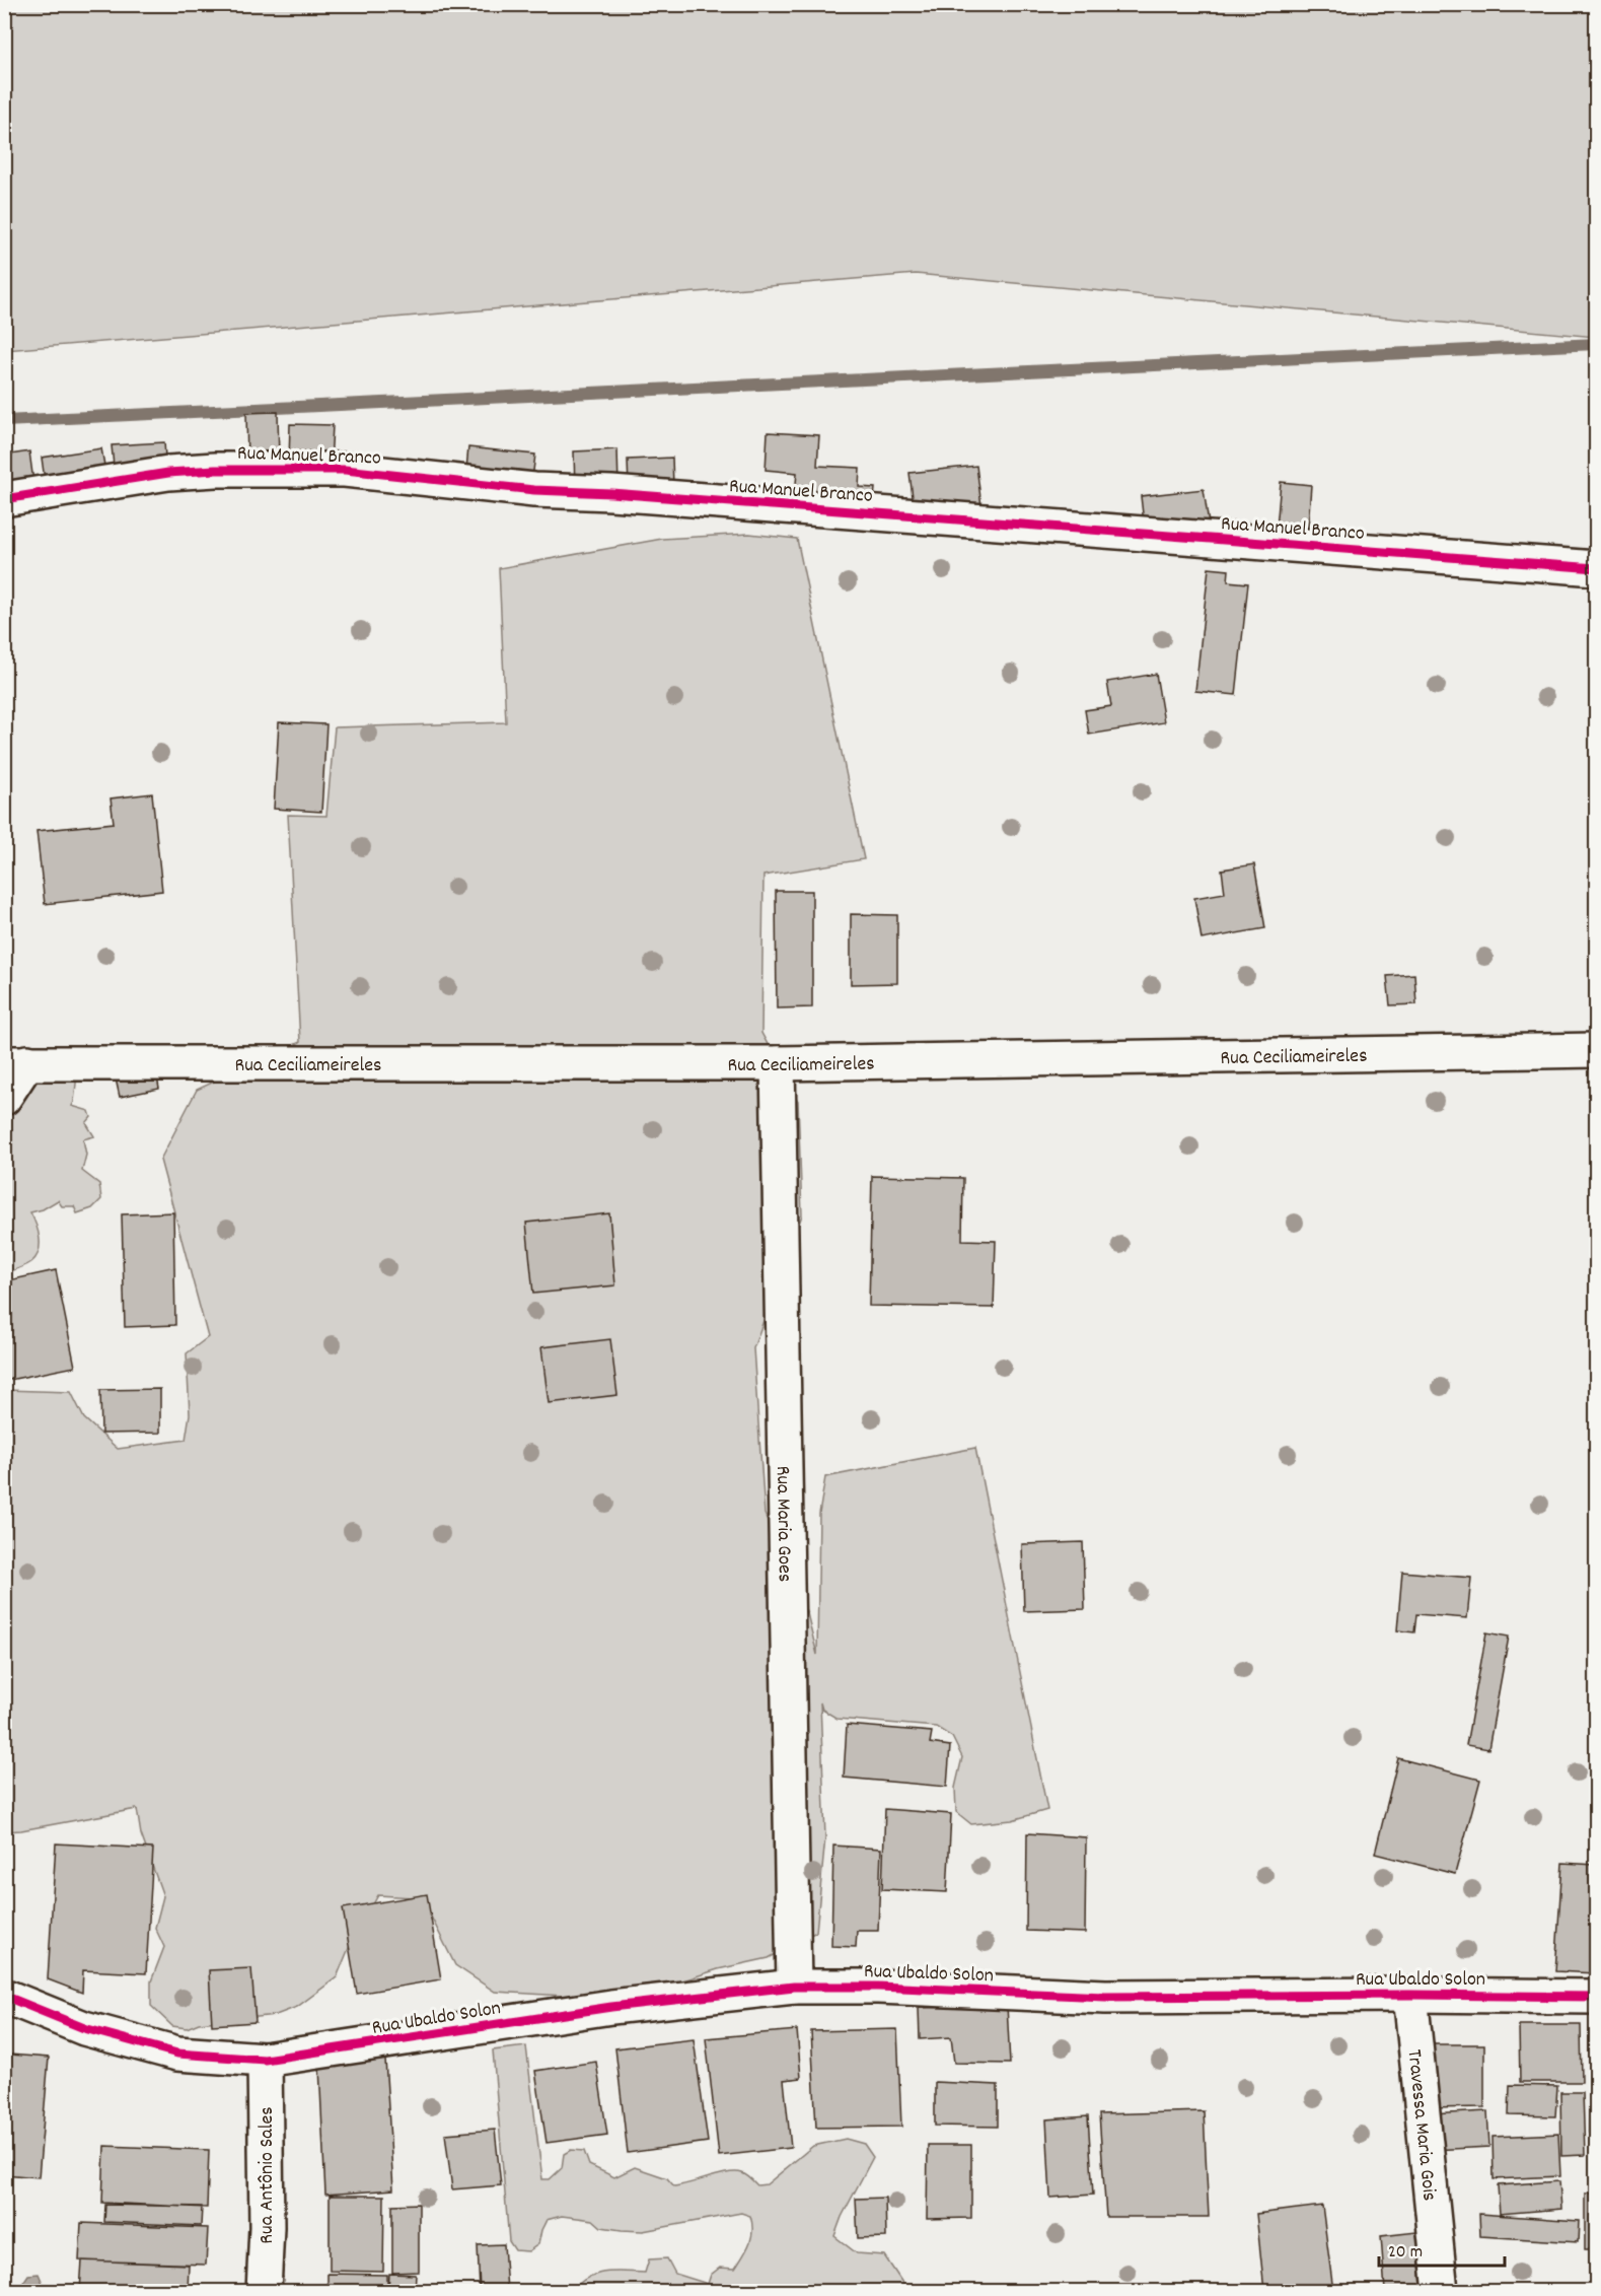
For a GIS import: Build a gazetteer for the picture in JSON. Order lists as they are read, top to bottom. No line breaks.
{"streets":{"street":["Rua Manuel Branco","Rua Ceciliameireles","Rua Maria Goes","Rua Ubaldo Solon","Travessa Maria Gois","Rua Antônio Sales"]},"crossings":[["Rua Ceciliameireles","Rua Maria Goes"],["Rua Maria Goes","Rua Ubaldo Solon"],["Rua Ubaldo Solon","Travessa Maria Gois"],["Rua Ubaldo Solon","Rua Antônio Sales"]],"scale_bar":"20 m"}
